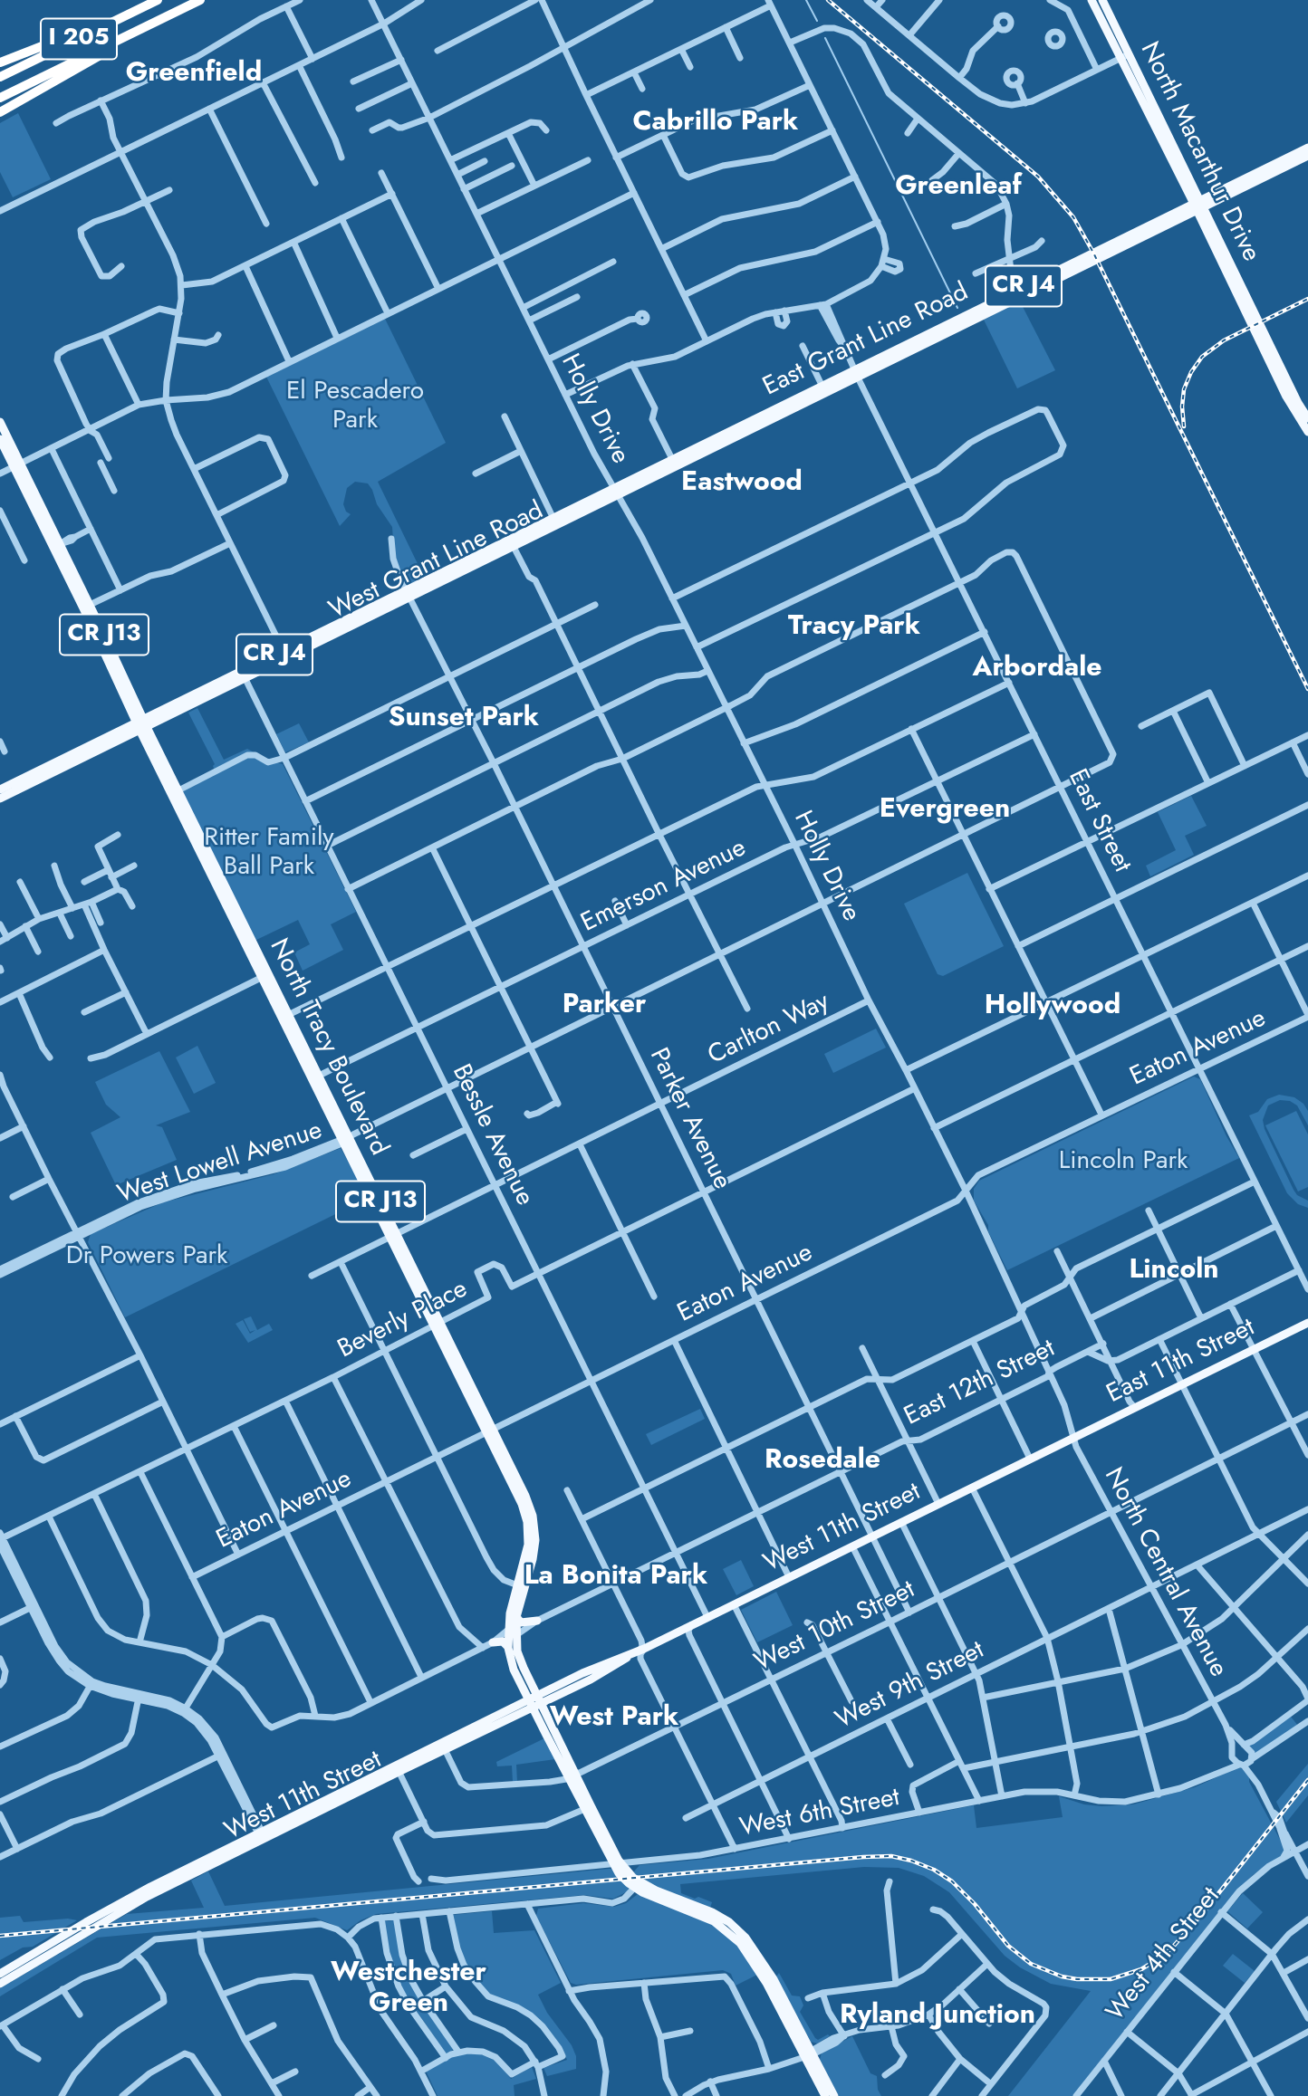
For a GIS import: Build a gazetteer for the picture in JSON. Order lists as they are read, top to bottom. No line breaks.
{"streets":{"highway":["I 205"],"main road":["North Macarthur Drive","CR J4","East Grant Line Road","West Grant Line Road","CR J13","North Tracy Boulevard","East 11th Street","West 11th Street"],"street":["Holly Drive","East Street","Emerson Avenue","Carlton Way","Eaton Avenue","Parker Avenue","Bessle Avenue","West Lowell Avenue","Beverly Place","East 12th Street","North Central Avenue","West 10th Street","West 9th Street","West 6th Street","West 4th Street"]},"crossings":[["North Macarthur Drive","East Grant Line Road"],["East Grant Line Road","Holly Drive"],["East Grant Line Road","West Grant Line Road"],["East Grant Line Road","East Street"],["Holly Drive","West Grant Line Road"],["Holly Drive","Emerson Avenue"],["Holly Drive","Carlton Way"],["Holly Drive","Eaton Avenue"],["Holly Drive","West Lowell Avenue"],["Holly Drive","Beverly Place"],["Holly Drive","East 11th Street"],["Holly Drive","East 12th Street"],["Holly Drive","West 11th Street"],["Holly Drive","North Central Avenue"],["West Grant Line Road","North Tracy Boulevard"],["West Grant Line Road","Parker Avenue"],["West Grant Line Road","Bessle Avenue"],["East Street","Emerson Avenue"],["East Street","Eaton Avenue"],["East Street","West Lowell Avenue"],["Emerson Avenue","North Tracy Boulevard"],["Emerson Avenue","Parker Avenue"],["Emerson Avenue","Bessle Avenue"],["Carlton Way","North Tracy Boulevard"],["Carlton Way","Parker Avenue"],["Carlton Way","Bessle Avenue"],["North Tracy Boulevard","Eaton Avenue"],["North Tracy Boulevard","West Lowell Avenue"],["North Tracy Boulevard","Beverly Place"],["North Tracy Boulevard","East 12th Street"],["North Tracy Boulevard","West 11th Street"],["Eaton Avenue","Parker Avenue"],["Eaton Avenue","Bessle Avenue"],["Parker Avenue","West Lowell Avenue"],["Parker Avenue","Beverly Place"],["Parker Avenue","East 12th Street"],["Parker Avenue","West 11th Street"],["Parker Avenue","West 10th Street"],["Bessle Avenue","West Lowell Avenue"],["Bessle Avenue","Beverly Place"],["Bessle Avenue","East 12th Street"],["Bessle Avenue","West 11th Street"],["East 11th Street","West 11th Street"],["East 11th Street","North Central Avenue"],["West 11th Street","North Central Avenue"],["West 11th Street","West 10th Street"],["North Central Avenue","West 10th Street"],["North Central Avenue","West 9th Street"],["North Central Avenue","West 6th Street"]],"districts":["Greenfield","Cabrillo Park","Greenleaf","Eastwood","Tracy Park","Arbordale","Sunset Park","Evergreen","Parker","Hollywood","Lincoln","Rosedale","La Bonita Park","West Park","Westchester Green","Ryland Junction"],"parks":["El Pescadero Park","Ritter Family Ball Park","Lincoln Park","Dr Powers Park"]}
